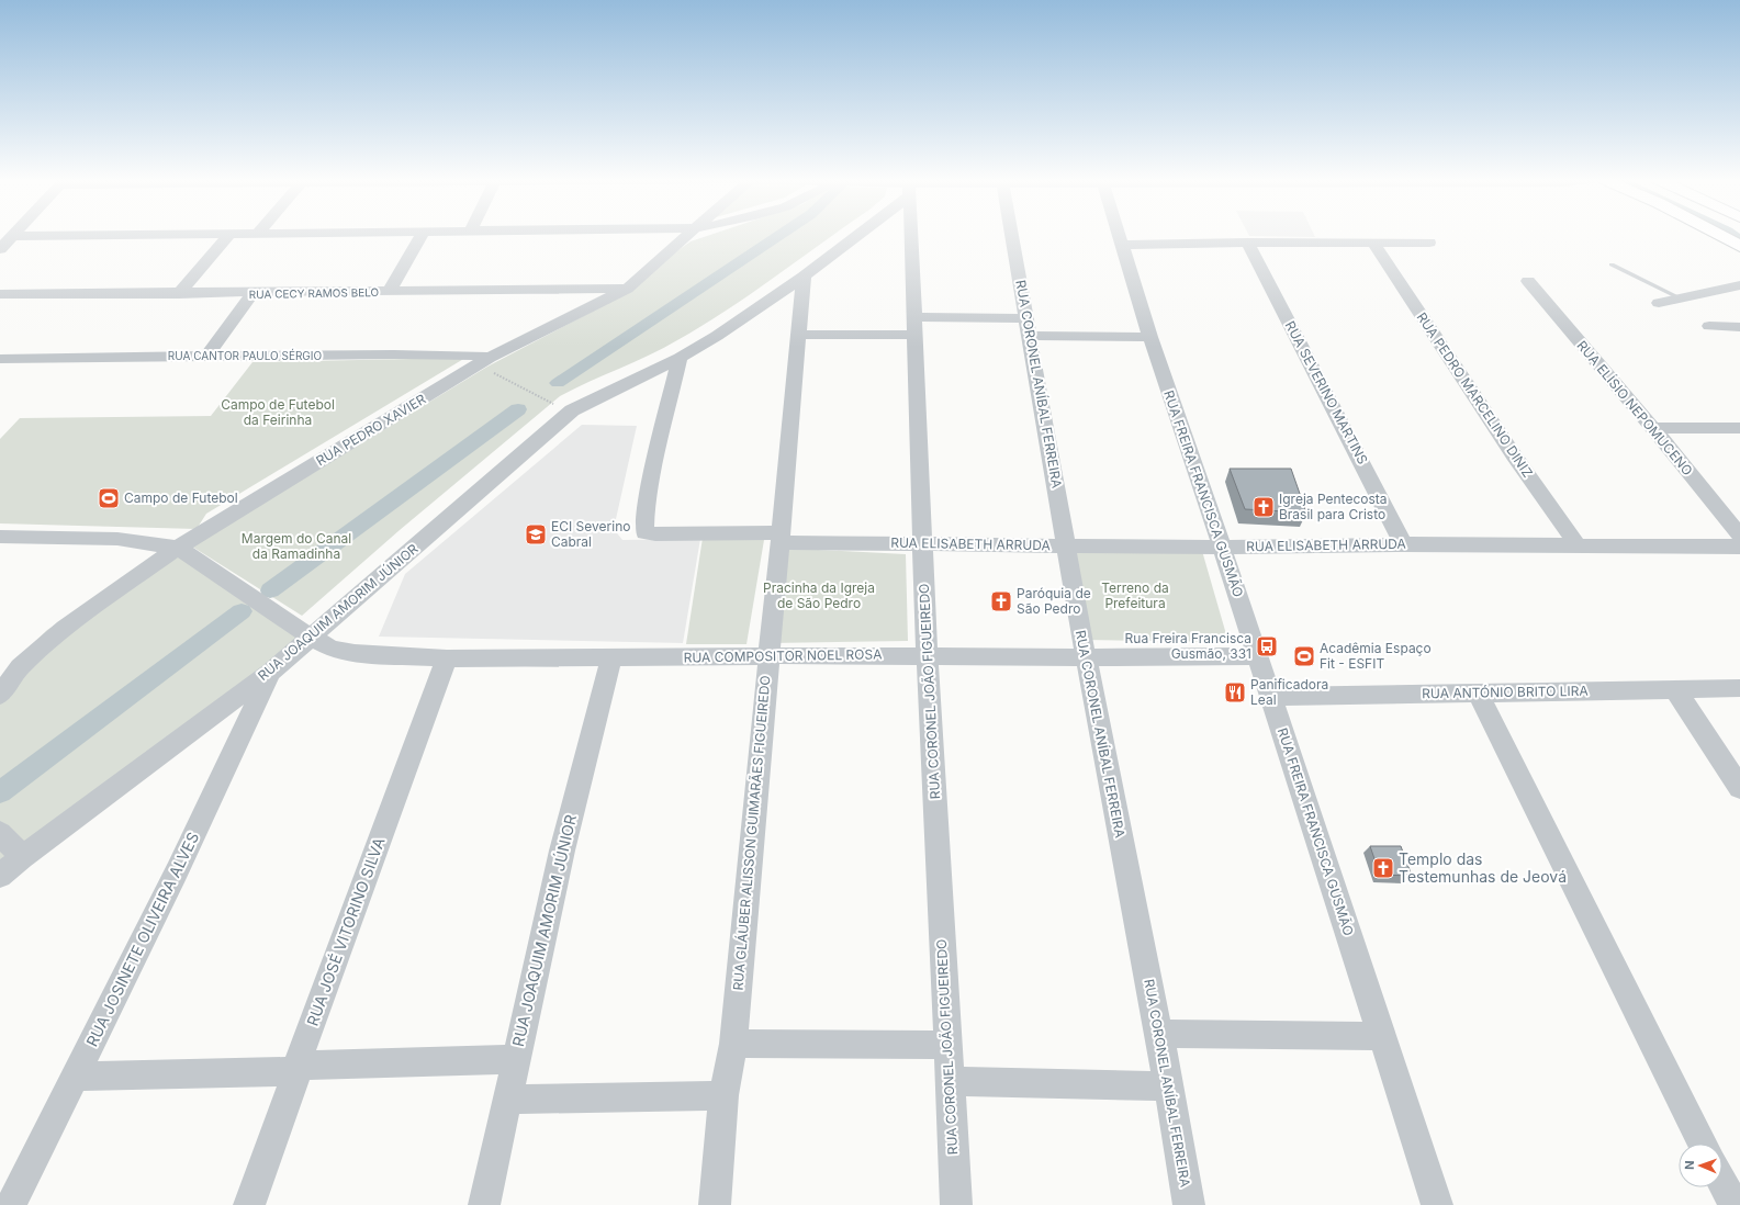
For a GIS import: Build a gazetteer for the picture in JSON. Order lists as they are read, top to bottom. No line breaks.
{"streets":{"street":["RUA CECY RAMOS BELO","RUA CANTOR PAULO SÉRGIO","RUA CORONEL ANÍBAL FERREIRA","RUA SEVERINO MARTINS","RUA PEDRO MARCELINO DINIZ","RUA ELÍSIO NEPOMUCENO","RUA PEDRO XAVIER","RUA FREIRA FRANCISCA GUSMÃO","RUA ELISABETH ARRUDA","RUA JOAQUIM AMORIM JÚNIOR","RUA COMPOSITOR NOEL ROSA","RUA CORONEL JOÃO FIGUEIREDO","RUA ANTÓNIO BRITO LIRA","RUA GLÁUBER ALISSON GUIMARÃES FIGUEIREDO","RUA JOSÉ VITORINO SILVA","RUA JOSINETE OLIVEIRA ALVES"]},"crossings":[["RUA CECY RAMOS BELO","RUA PEDRO XAVIER"],["RUA CANTOR PAULO SÉRGIO","RUA PEDRO XAVIER"],["RUA CORONEL ANÍBAL FERREIRA","RUA ELISABETH ARRUDA"],["RUA CORONEL ANÍBAL FERREIRA","RUA COMPOSITOR NOEL ROSA"],["RUA SEVERINO MARTINS","RUA ELISABETH ARRUDA"],["RUA PEDRO MARCELINO DINIZ","RUA ELISABETH ARRUDA"],["RUA PEDRO XAVIER","RUA COMPOSITOR NOEL ROSA"],["RUA FREIRA FRANCISCA GUSMÃO","RUA ELISABETH ARRUDA"],["RUA FREIRA FRANCISCA GUSMÃO","RUA COMPOSITOR NOEL ROSA"],["RUA FREIRA FRANCISCA GUSMÃO","RUA ANTÓNIO BRITO LIRA"],["RUA ELISABETH ARRUDA","RUA JOAQUIM AMORIM JÚNIOR"],["RUA ELISABETH ARRUDA","RUA CORONEL JOÃO FIGUEIREDO"],["RUA ELISABETH ARRUDA","RUA GLÁUBER ALISSON GUIMARÃES FIGUEIREDO"],["RUA JOAQUIM AMORIM JÚNIOR","RUA COMPOSITOR NOEL ROSA"],["RUA JOAQUIM AMORIM JÚNIOR","RUA GLÁUBER ALISSON GUIMARÃES FIGUEIREDO"],["RUA JOAQUIM AMORIM JÚNIOR","RUA JOSINETE OLIVEIRA ALVES"],["RUA COMPOSITOR NOEL ROSA","RUA CORONEL JOÃO FIGUEIREDO"],["RUA COMPOSITOR NOEL ROSA","RUA GLÁUBER ALISSON GUIMARÃES FIGUEIREDO"],["RUA COMPOSITOR NOEL ROSA","RUA JOSÉ VITORINO SILVA"]],"parks":["Campo de Futebol da Feirinha","Margem do Canal da Ramadinha","Pracinha da Igreja de São Pedro","Terreno da Prefeitura"],"places":{"sports":["Campo de Futebol","Acadêmia Espaço Fit - ESFIT"],"church":["Igreja Pentecosta Brasil para Cristo","Paróquia de São Pedro","Templo das Testemunhas de Jeová"],"school or university":["ECI Severino Cabral"],"bus stop":["Rua Freira Francisca Gusmão, 331"],"restaurant":["Panificadora Leal"]},"north":"left"}
